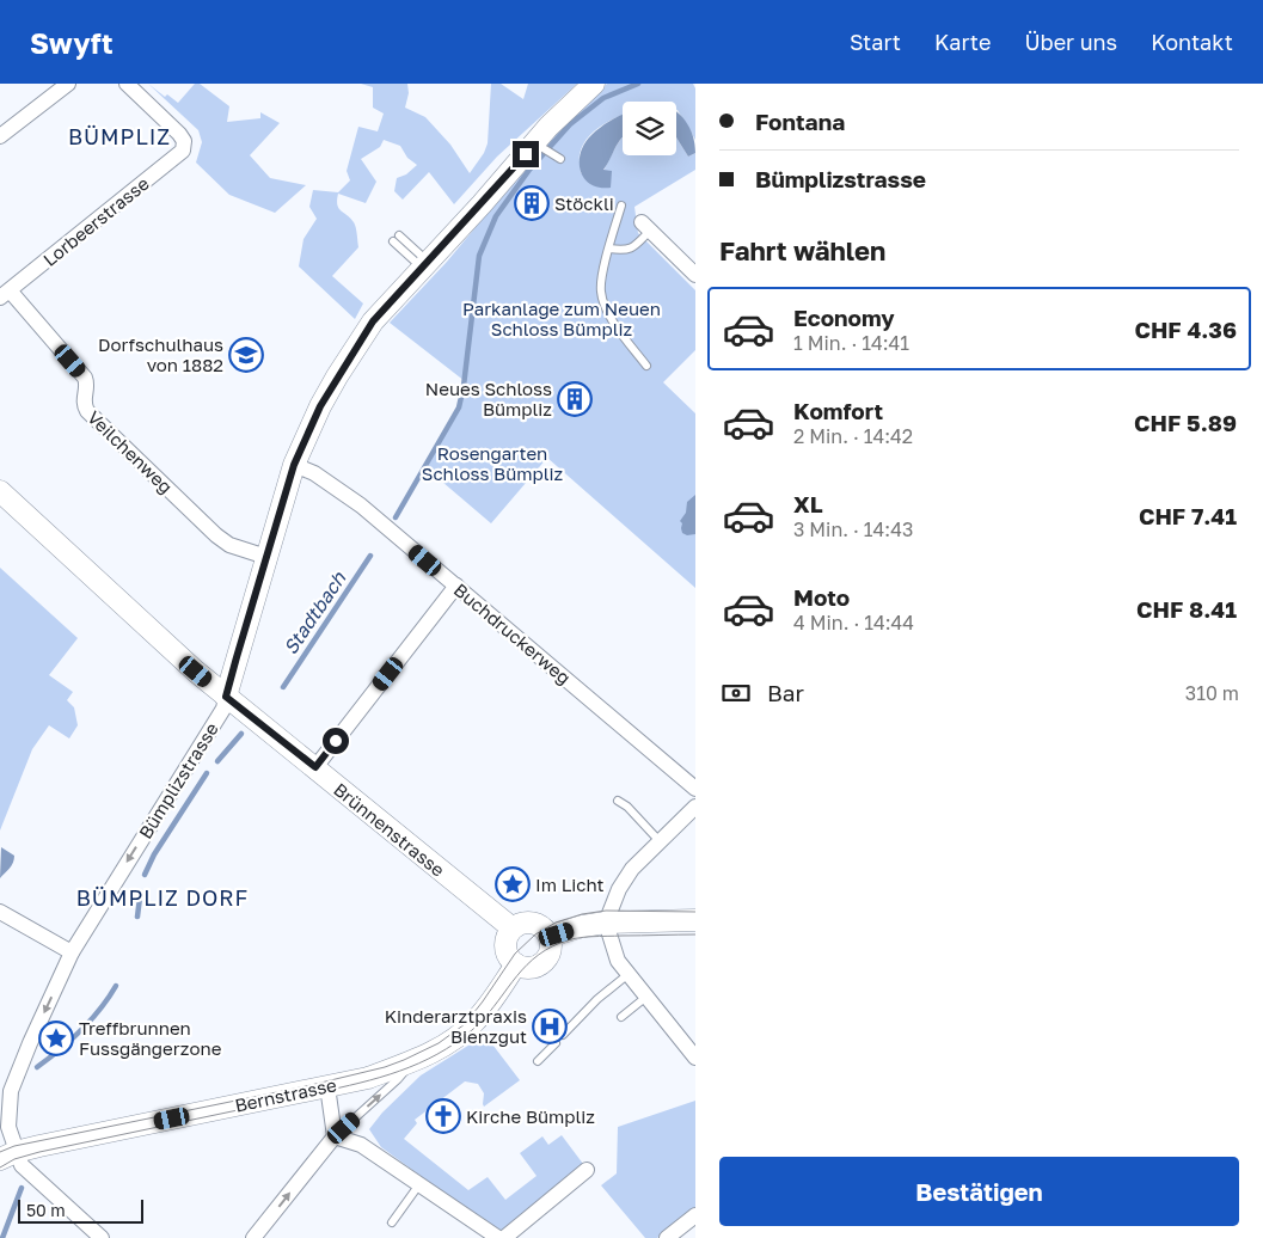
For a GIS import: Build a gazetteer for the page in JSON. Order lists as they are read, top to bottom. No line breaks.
{"streets":{"street":["Lorbeerstrasse","Veilchenweg","Buchdruckerweg","Bümplizstrasse","Brünnenstrasse","Bernstrasse"]},"crossings":[["Lorbeerstrasse","Veilchenweg"],["Veilchenweg","Bümplizstrasse"],["Buchdruckerweg","Bümplizstrasse"],["Bümplizstrasse","Brünnenstrasse"],["Bümplizstrasse","Bernstrasse"],["Brünnenstrasse","Bernstrasse"]],"one_way":["Bümplizstrasse"],"districts":["BÜMPLIZ","BÜMPLIZ DORF"],"water":["Stadtbach"],"parks":["Parkanlage zum Neuen Schloss Bümpliz","Rosengarten Schloss Bümpliz"],"places":{"building":["Stöckli","Neues Schloss Bümpliz"],"school or university":["Dorfschulhaus von 1882"],"place":["Im Licht","Treffbrunnen Fussgängerzone"],"hospital":["Kinderarztpraxis Bienzgut"],"church":["Kirche Bümpliz"]},"scale_bar":"50 m","page":{"header":"Swyft","nav":["Start","Karte","Über uns","Kontakt"],"banner":["Fontana","Bümplizstrasse"],"heading":"Fahrt wählen","list":[{"name":"Economy","note":"1 Min. · 14:41","value":"CHF 4.36"},{"name":"Komfort","note":"2 Min. · 14:42","value":"CHF 5.89"},{"name":"XL","note":"3 Min. · 14:43","value":"CHF 7.41"},{"name":"Moto","note":"4 Min. · 14:44","value":"CHF 8.41"}],"pay":["Bar","310 m"],"buttons":"Bestätigen","scale":"50 m"}}
